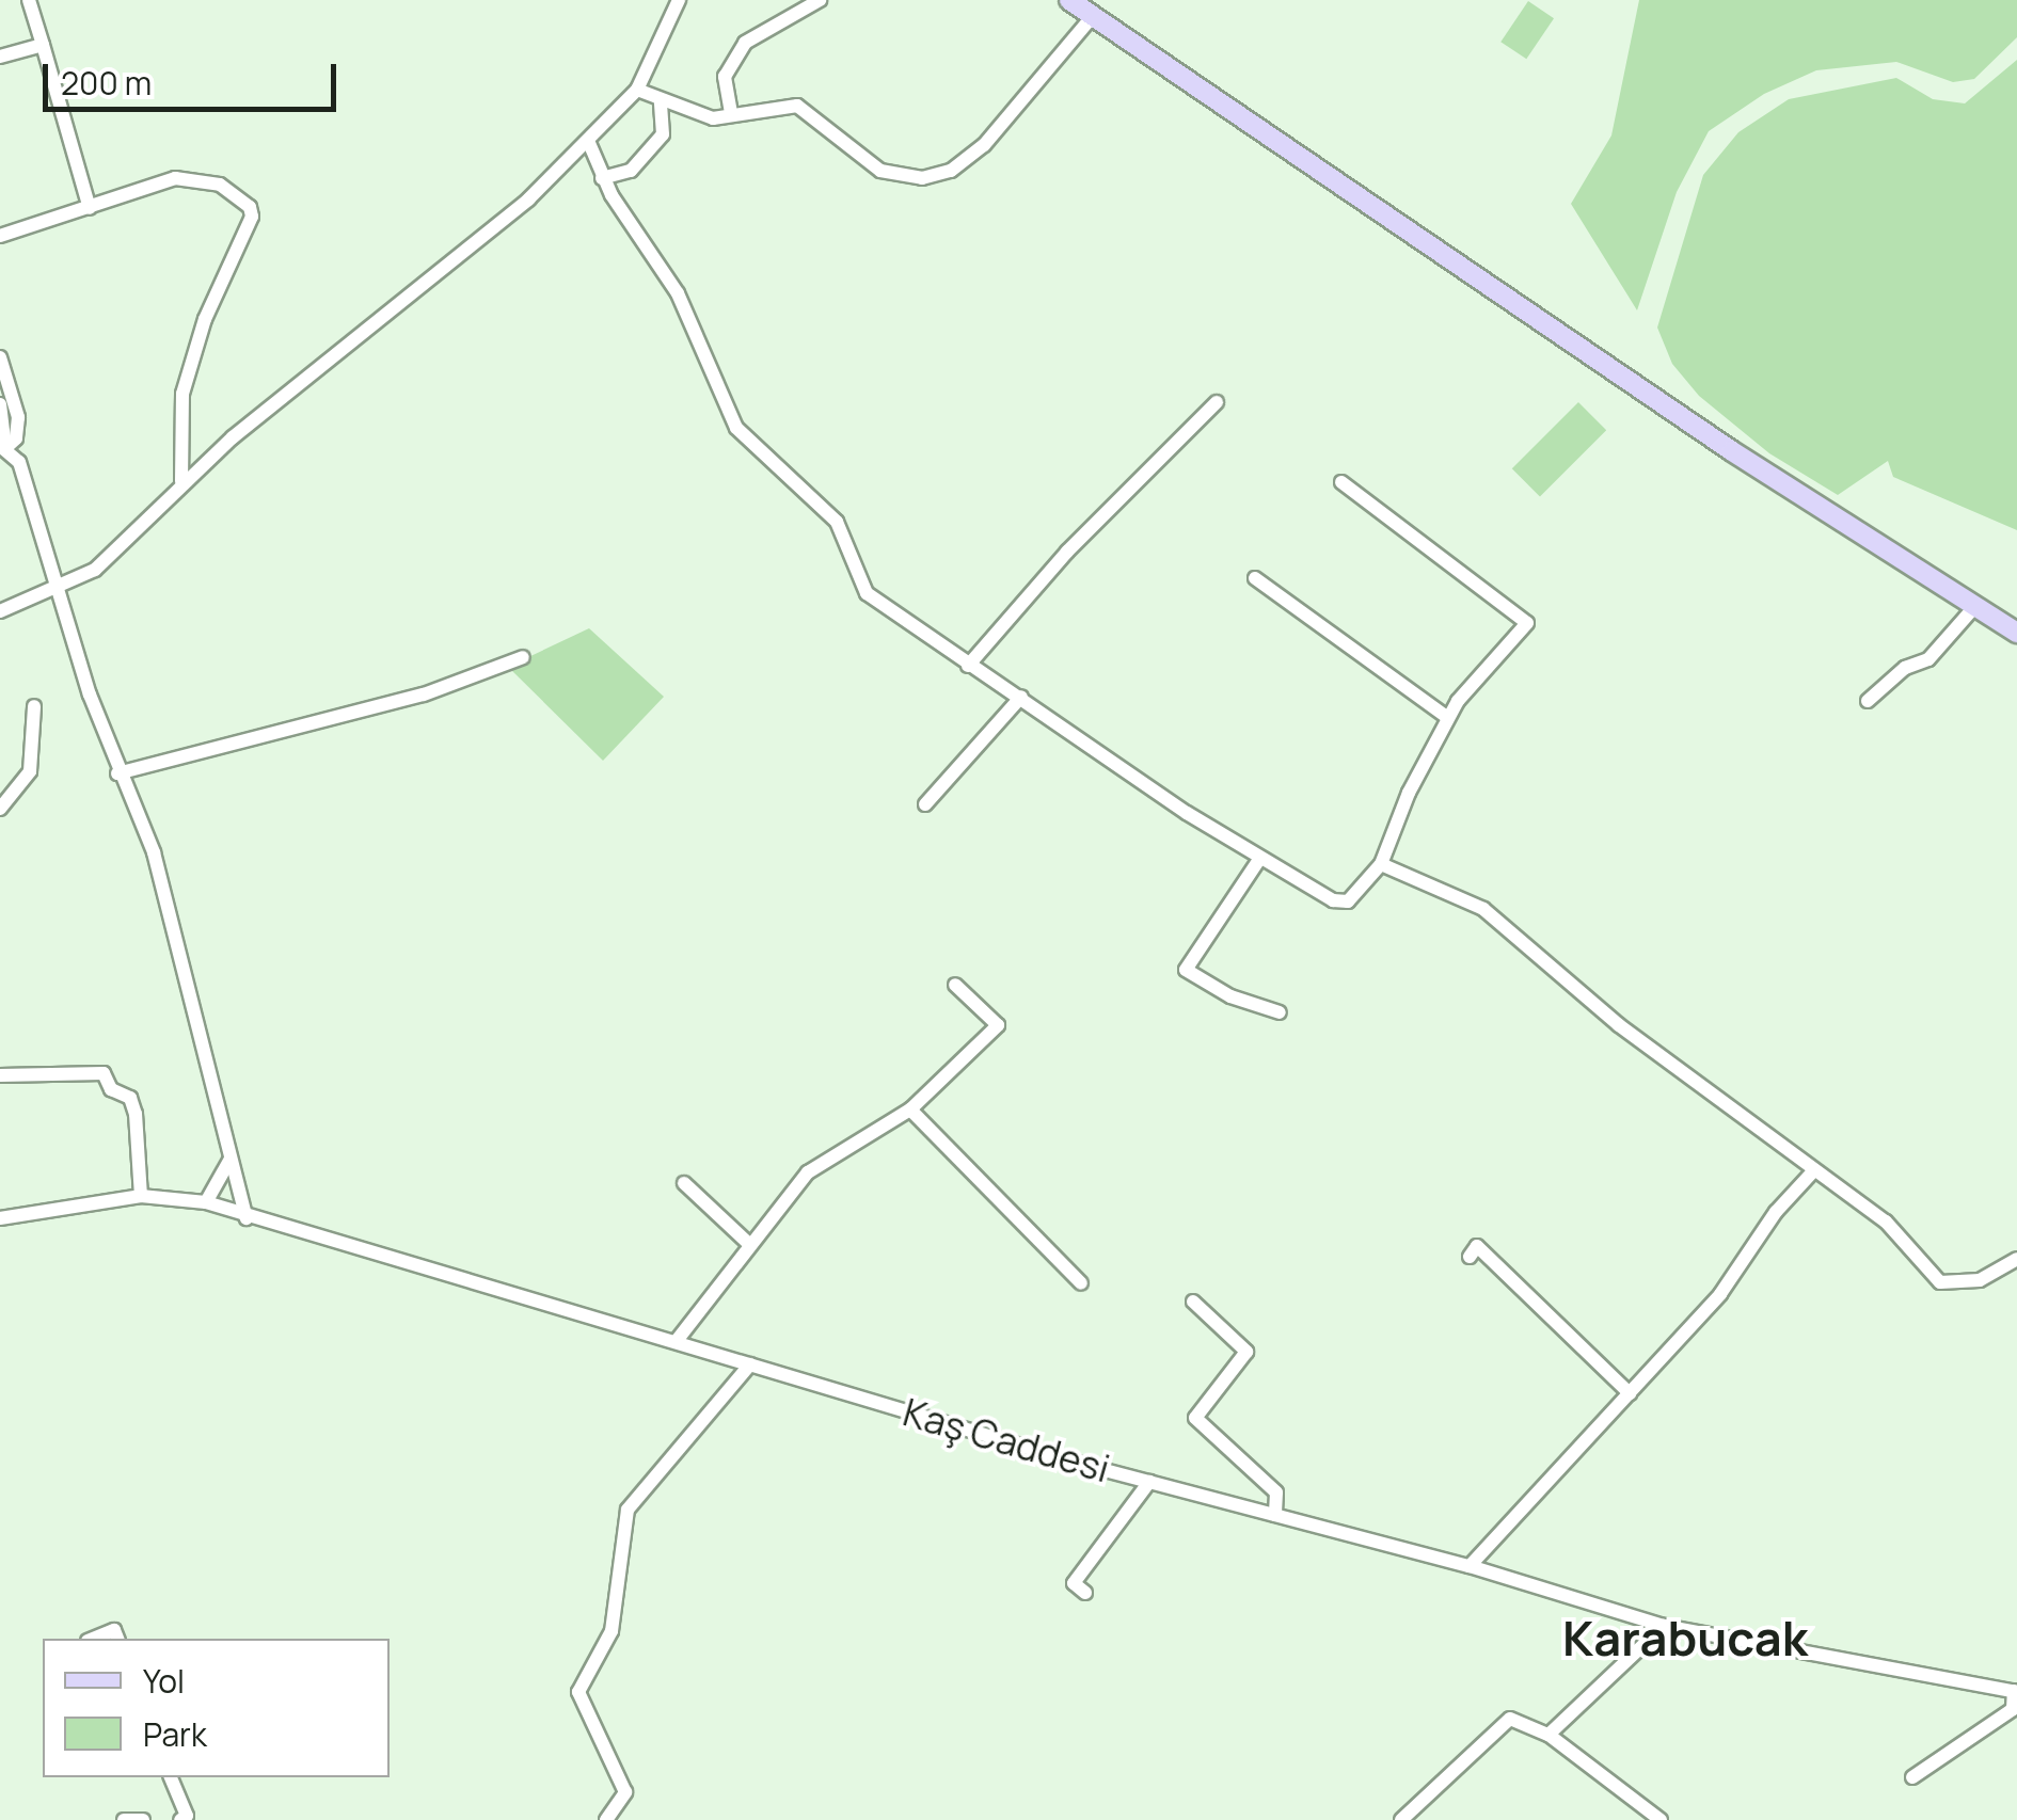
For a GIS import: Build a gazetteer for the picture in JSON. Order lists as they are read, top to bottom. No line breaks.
{"streets":{"street":["Kaş Caddesi"]},"districts":["Karabucak"],"legend":["Yol","Park"],"scale_bar":"200 m"}
